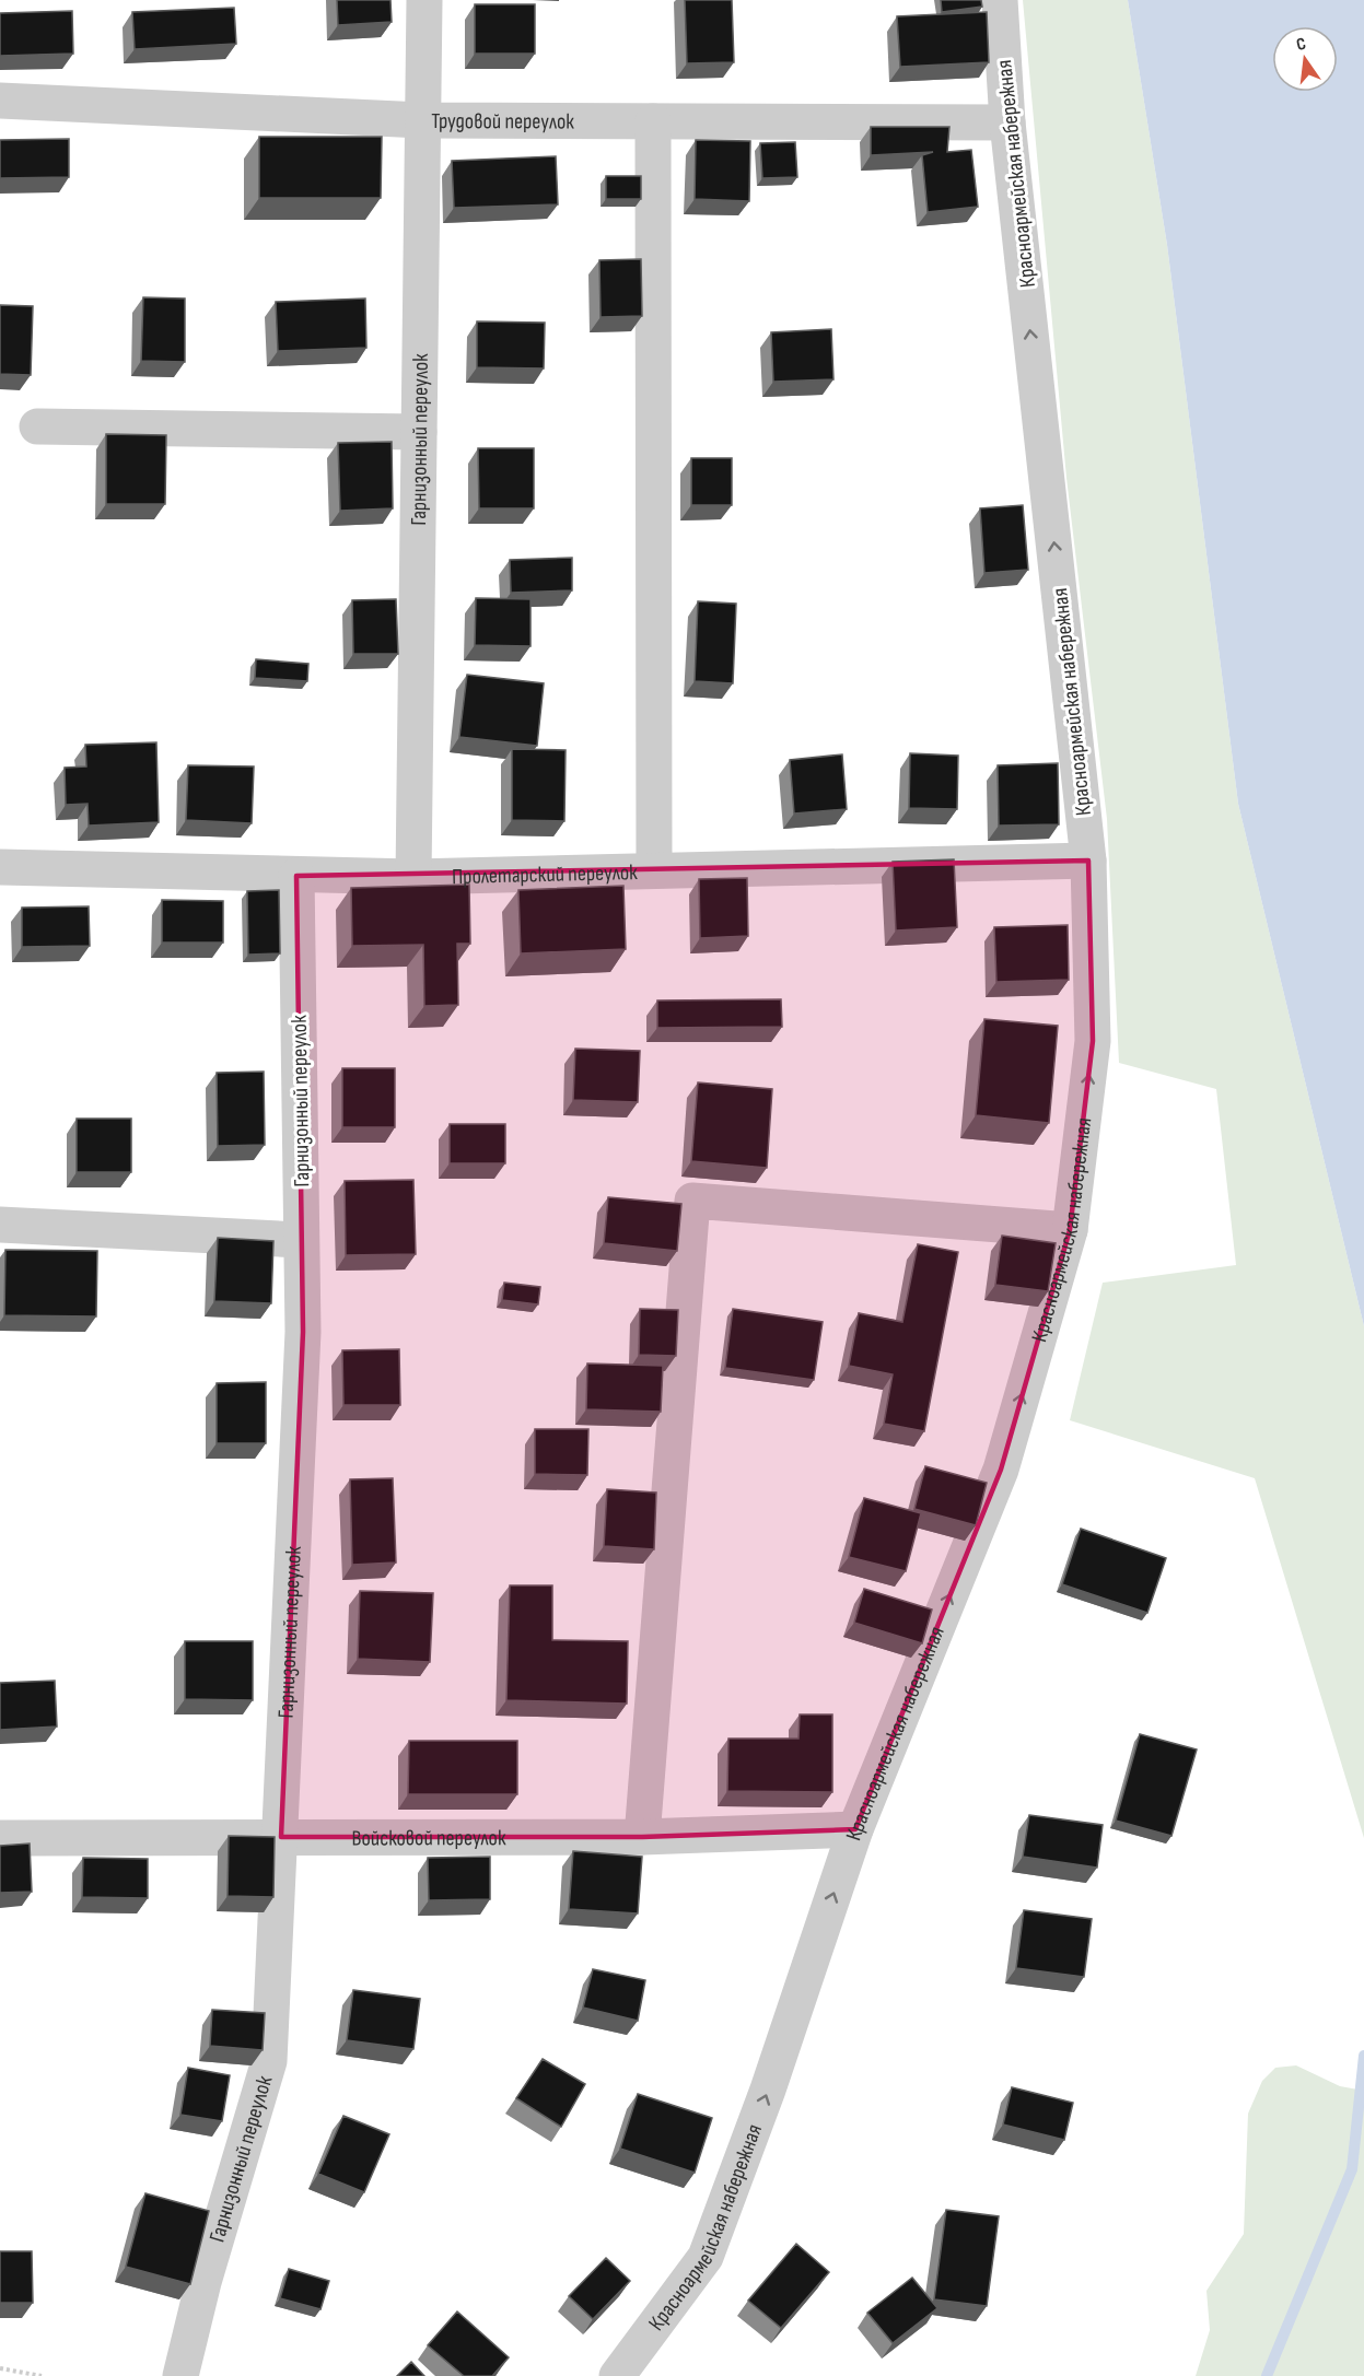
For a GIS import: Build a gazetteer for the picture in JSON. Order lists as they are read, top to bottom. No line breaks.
{"streets":{"street":["Трудовой переулок","Красноармейская набережная","Гарнизонный переулок","Пролетарский переулок","Войсковой переулок"]},"crossings":[["Трудовой переулок","Красноармейская набережная"],["Трудовой переулок","Гарнизонный переулок"],["Красноармейская набережная","Пролетарский переулок"],["Красноармейская набережная","Войсковой переулок"],["Гарнизонный переулок","Пролетарский переулок"],["Гарнизонный переулок","Войсковой переулок"]],"one_way":["Красноармейская набережная"],"north":"top"}
